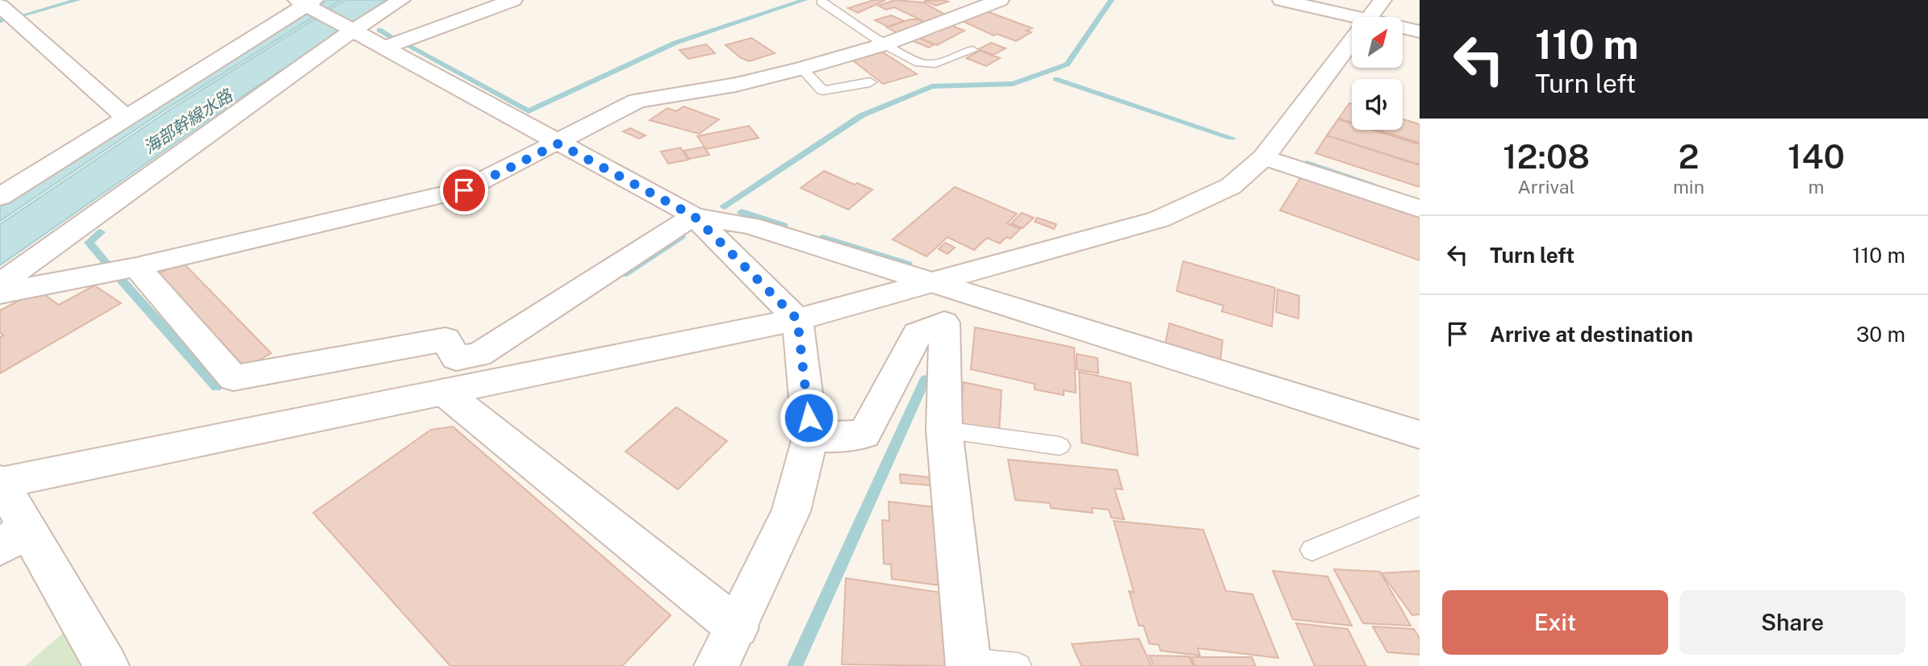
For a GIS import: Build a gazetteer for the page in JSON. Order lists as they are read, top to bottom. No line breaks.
{"water":["海部幹線水路"],"north":"top right","page":{"turn":["110 m","Turn left"],"eta":["12:08","Arrival","2","min","140","m"],"list":[{"name":"Turn left","value":"110 m"},{"name":"Arrive at destination","value":"30 m"}],"buttons":["Exit","Share"]}}
